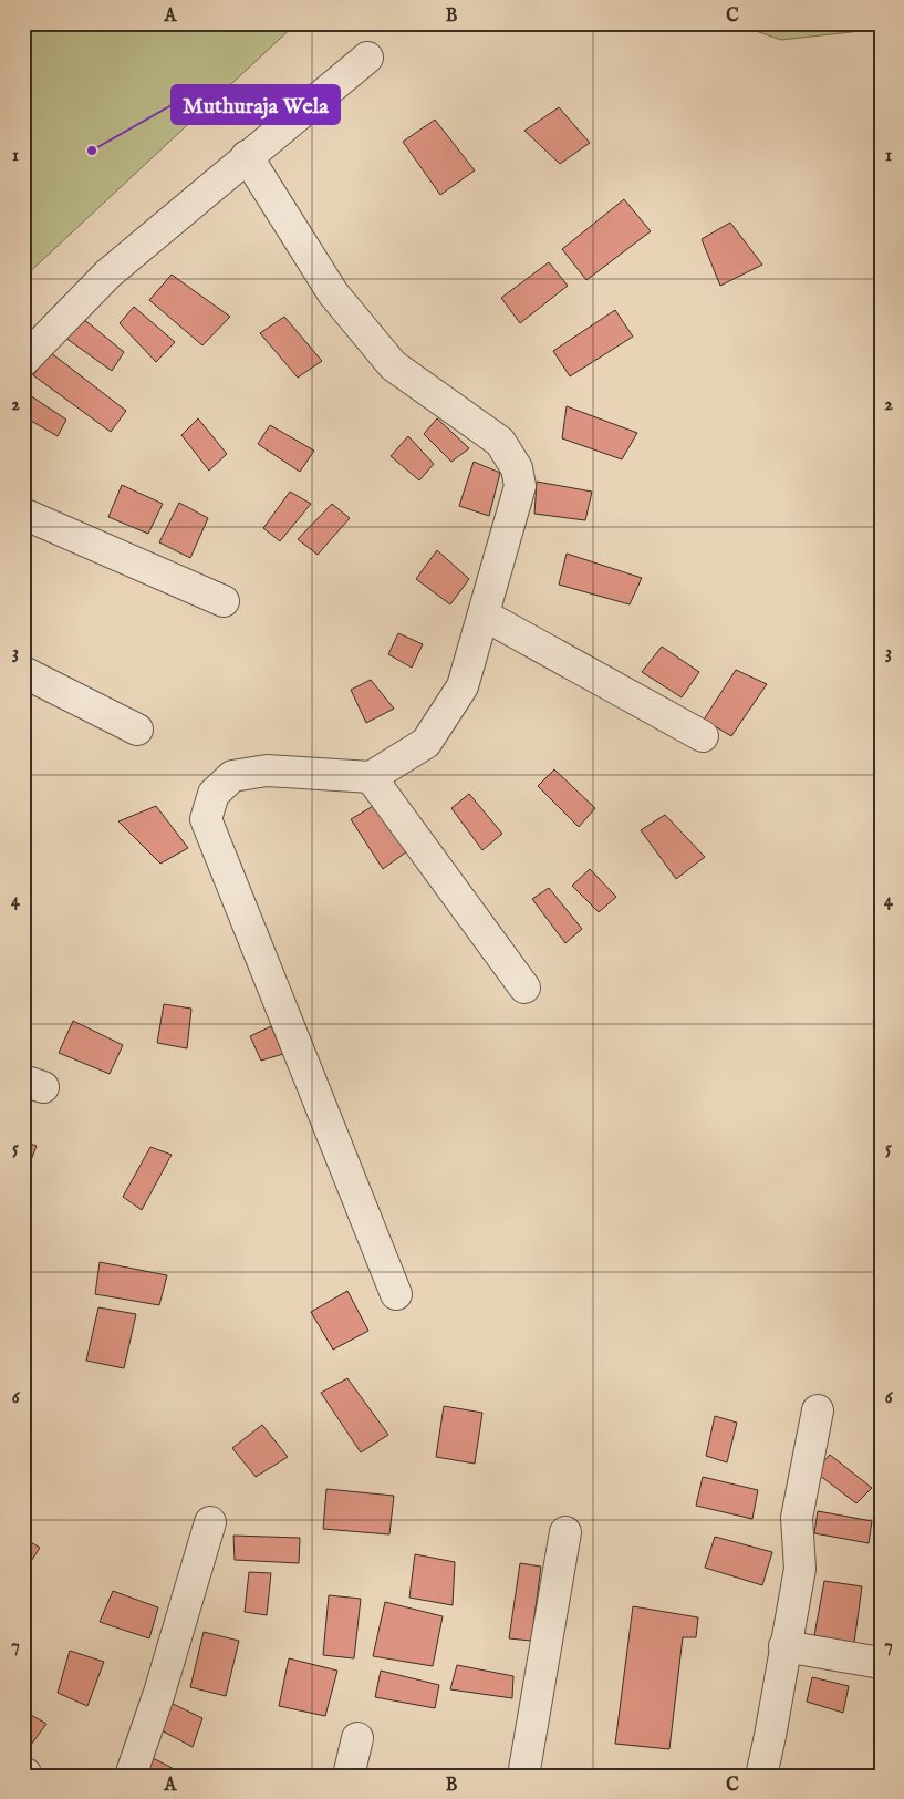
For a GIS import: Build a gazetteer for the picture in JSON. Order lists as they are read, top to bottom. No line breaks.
{"places":["Muthuraja Wela"],"grid":{"columns":["A","B","C"],"rows":["1","2","3","4","5","6","7"]}}
